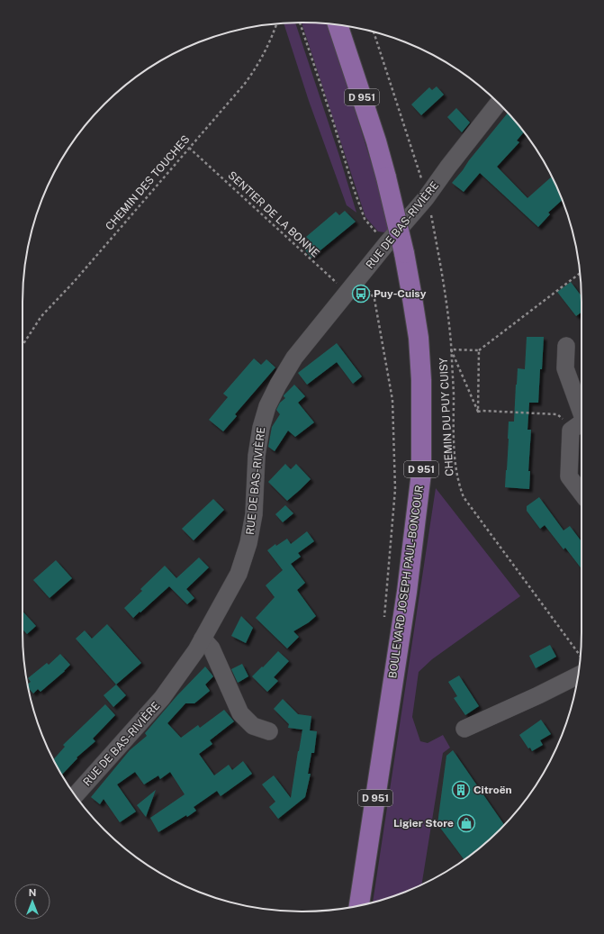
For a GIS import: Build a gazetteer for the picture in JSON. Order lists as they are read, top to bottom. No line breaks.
{"streets":{"main road":["D 951","BOULEVARD JOSEPH PAUL-BONCOUR"],"street":["RUE DE BAS-RIVIÈRE"],"path":["CHEMIN DES TOUCHES","SENTIER DE LA BONNE","CHEMIN DU PUY CUISY"]},"crossings":[["CHEMIN DES TOUCHES","SENTIER DE LA BONNE"],["SENTIER DE LA BONNE","RUE DE BAS-RIVIÈRE"],["RUE DE BAS-RIVIÈRE","CHEMIN DU PUY CUISY"]],"places":{"bus stop":["Puy-Cuisy"],"building":["Citroën"],"shop":["Ligier Store"]},"north":"top"}
